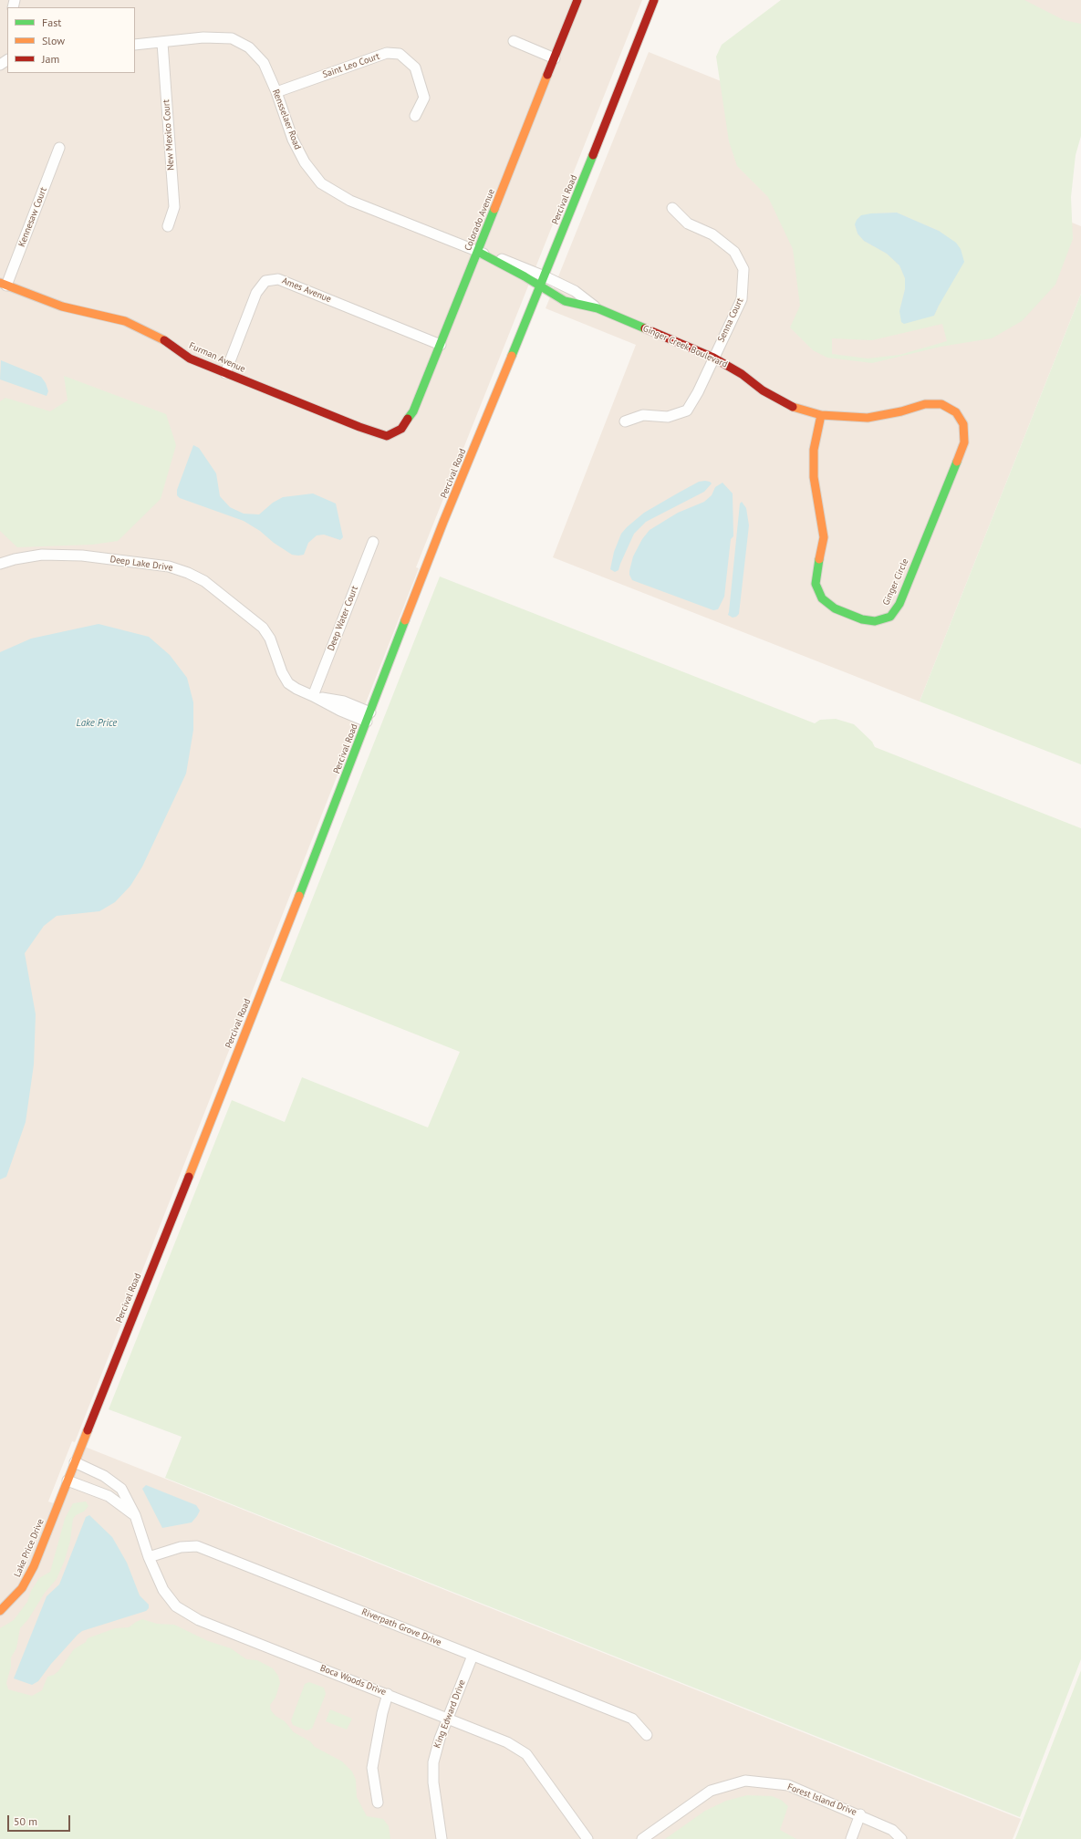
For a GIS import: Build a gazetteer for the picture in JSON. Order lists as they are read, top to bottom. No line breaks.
{"streets":{"street":["Saint Leo Court","Rensselaer Road","New Mexico Court","Percival Road","Kennesaw Court","Colorado Avenue","Ames Avenue","Senna Court","Ginger Creek Boulevard","Furman Avenue","Deep Lake Drive","Ginger Circle","Deep Water Court","Lake Price Drive","Riverpath Grove Drive","Boca Woods Drive","King Edward Drive","Forest Island Drive"]},"crossings":[["Saint Leo Court","Rensselaer Road"],["Rensselaer Road","New Mexico Court"],["Rensselaer Road","Percival Road"],["Rensselaer Road","Colorado Avenue"],["Rensselaer Road","Ginger Creek Boulevard"],["Percival Road","Ginger Creek Boulevard"],["Percival Road","Deep Lake Drive"],["Percival Road","Lake Price Drive"],["Percival Road","Boca Woods Drive"],["Kennesaw Court","Furman Avenue"],["Colorado Avenue","Ames Avenue"],["Colorado Avenue","Furman Avenue"],["Ames Avenue","Furman Avenue"],["Senna Court","Ginger Creek Boulevard"],["Ginger Creek Boulevard","Ginger Circle"],["Deep Lake Drive","Deep Water Court"],["Riverpath Grove Drive","Boca Woods Drive"],["Riverpath Grove Drive","King Edward Drive"],["Boca Woods Drive","King Edward Drive"]],"water":["Lake Price"],"legend":["Fast","Slow","Jam"],"scale_bar":"50 m"}
